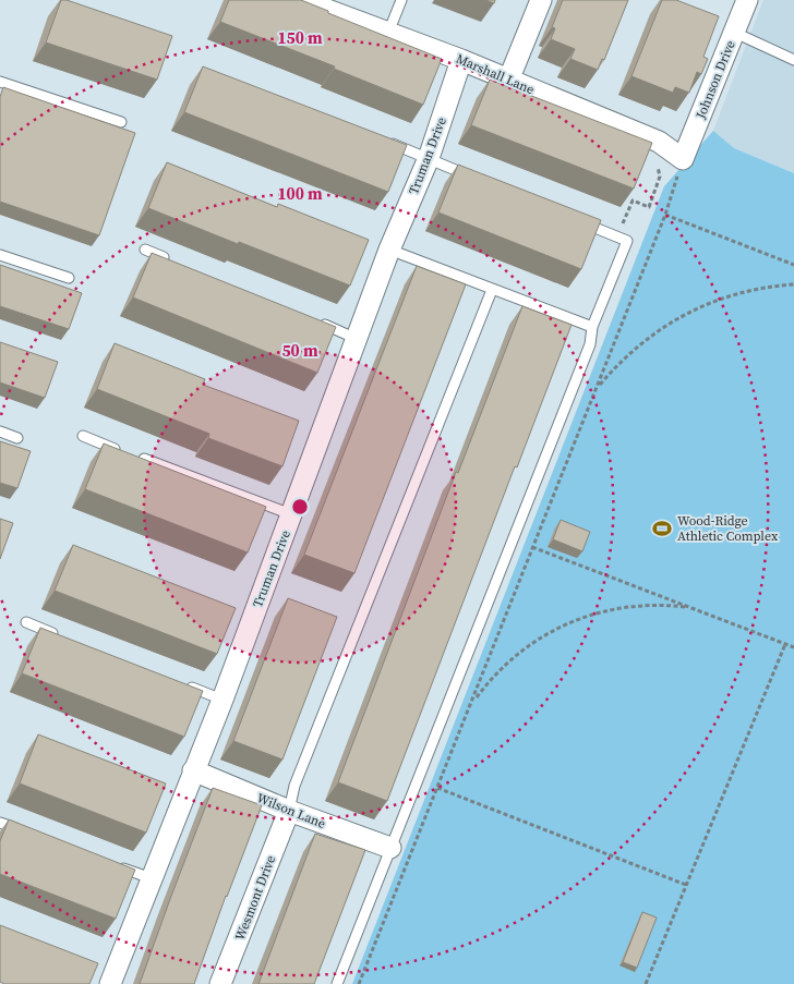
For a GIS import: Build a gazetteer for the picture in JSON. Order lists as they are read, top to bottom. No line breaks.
{"streets":{"street":["Marshall Lane","Johnson Drive","Truman Drive","Wilson Lane","Wesmont Drive"]},"crossings":[["Marshall Lane","Johnson Drive"],["Marshall Lane","Truman Drive"],["Truman Drive","Wilson Lane"],["Wilson Lane","Wesmont Drive"]],"places":{"sports":["Wood-Ridge Athletic Complex"]},"rings":["150 m","100 m","50 m"]}
